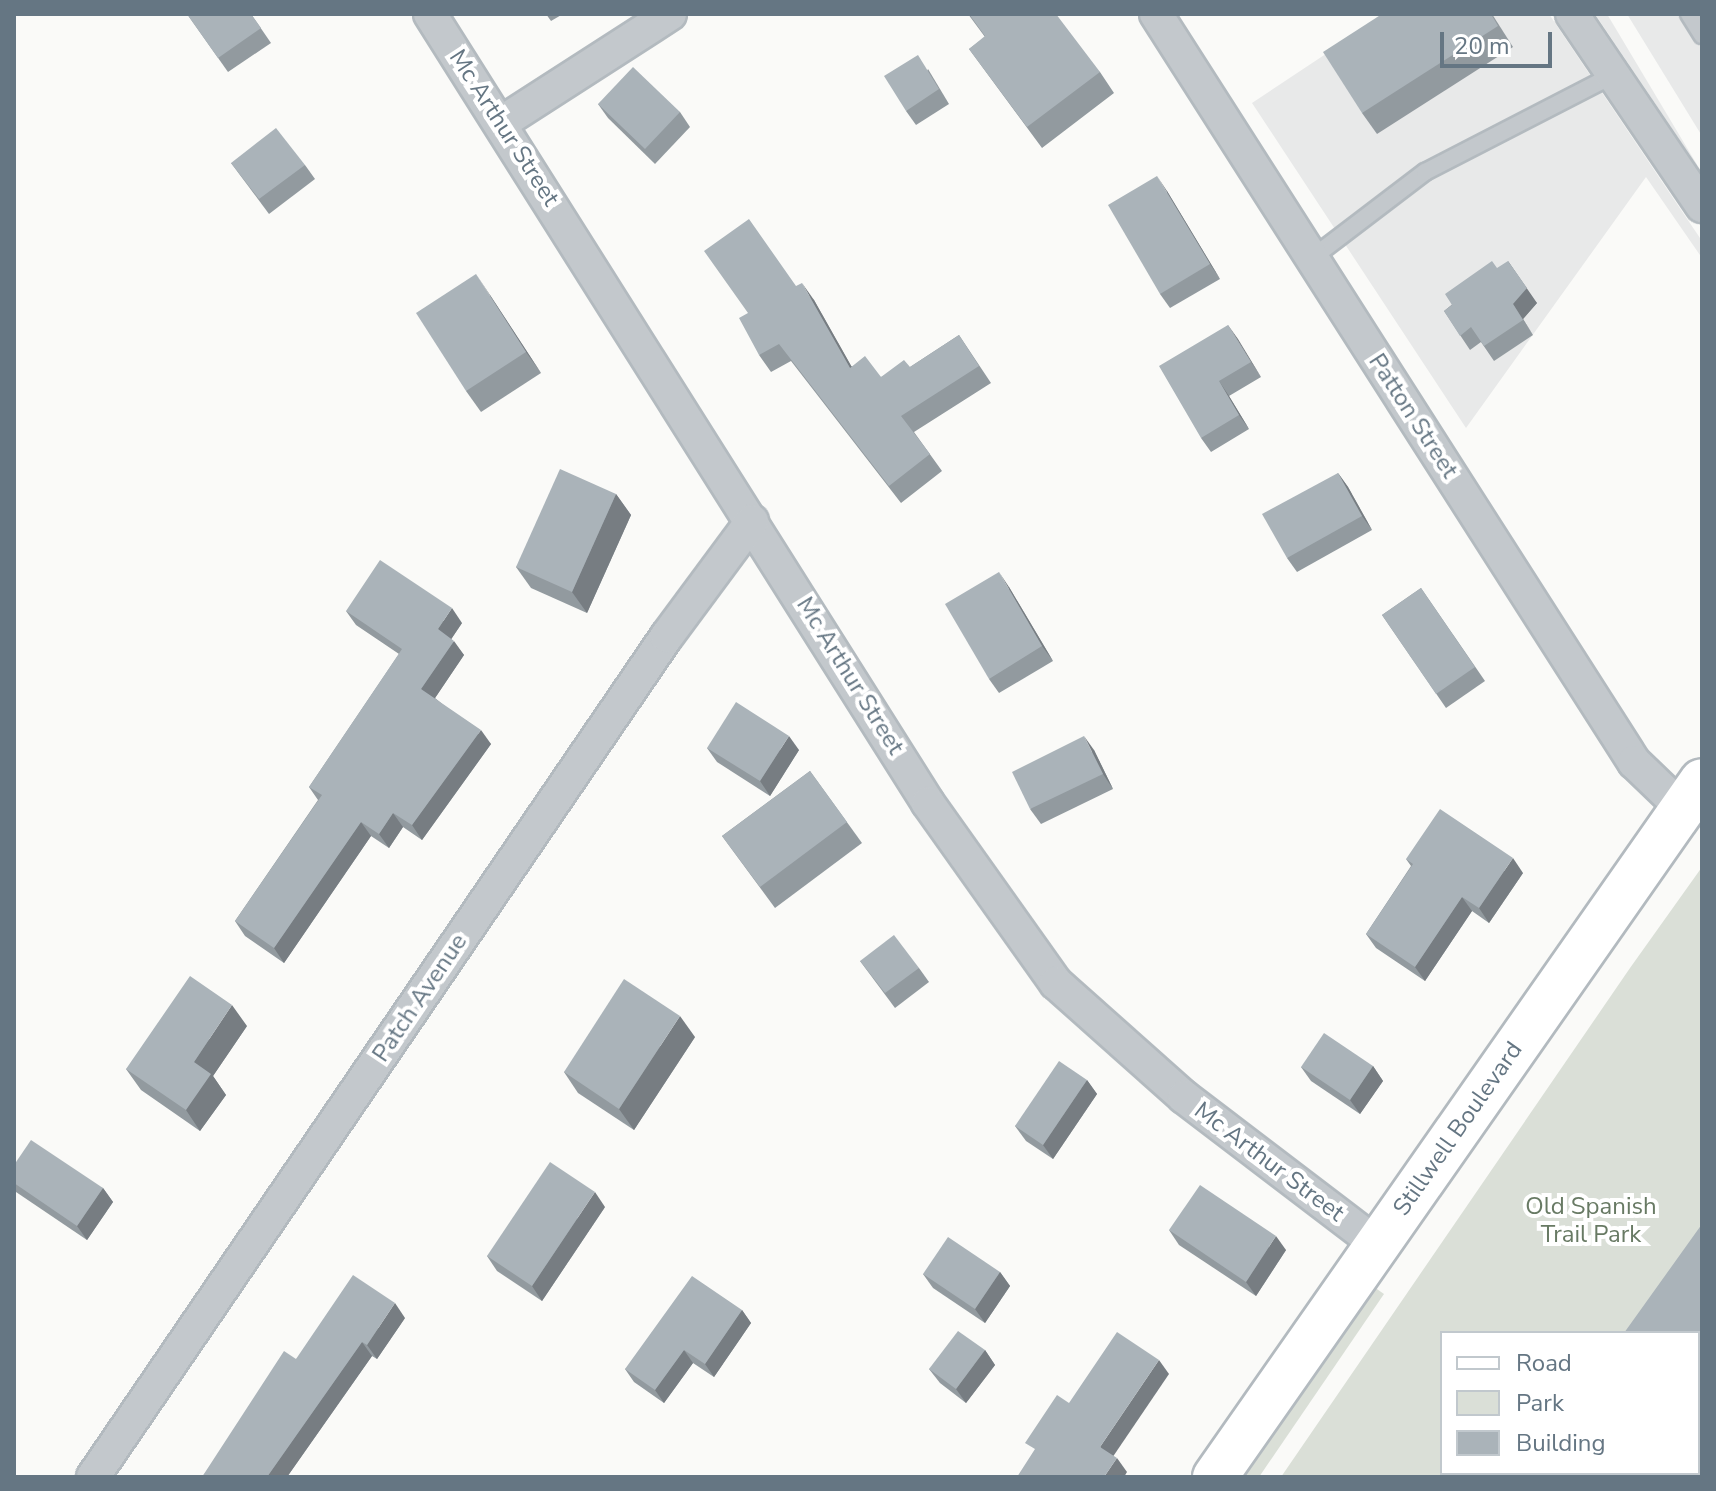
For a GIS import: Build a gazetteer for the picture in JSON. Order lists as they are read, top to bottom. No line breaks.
{"streets":{"street":["Mc Arthur Street","Patton Street","Patch Avenue","Stillwell Boulevard"]},"crossings":[["Mc Arthur Street","Patch Avenue"],["Mc Arthur Street","Stillwell Boulevard"],["Patton Street","Stillwell Boulevard"]],"parks":["Old Spanish Trail Park"],"legend":["Road","Park","Building"],"scale_bar":"20 m"}
